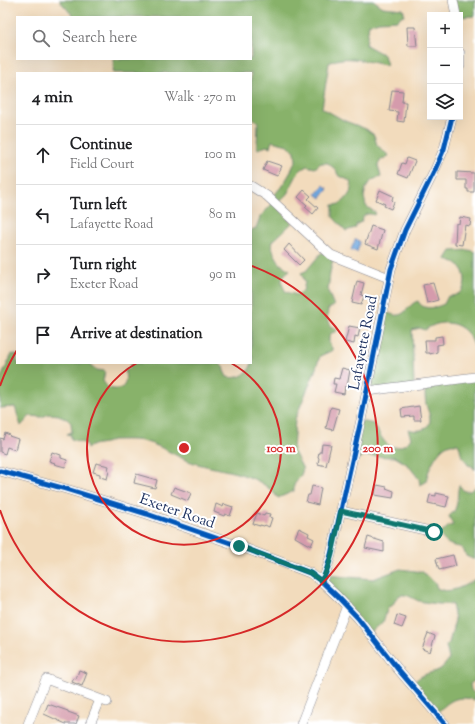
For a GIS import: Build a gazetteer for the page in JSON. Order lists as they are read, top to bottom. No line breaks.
{"streets":{"street":["Lafayette Road","Exeter Road"]},"crossings":[["Lafayette Road","Exeter Road"]],"page":{"map_buttons":["+","−"],"search":"Search here","heading":["4 min","Walk · 270 m"],"list":[["Continue","Field Court","100 m"],["Turn left","Lafayette Road","80 m"],["Turn right","Exeter Road","90 m"],"Arrive at destination"]},"rings":["100 m","200 m"]}
